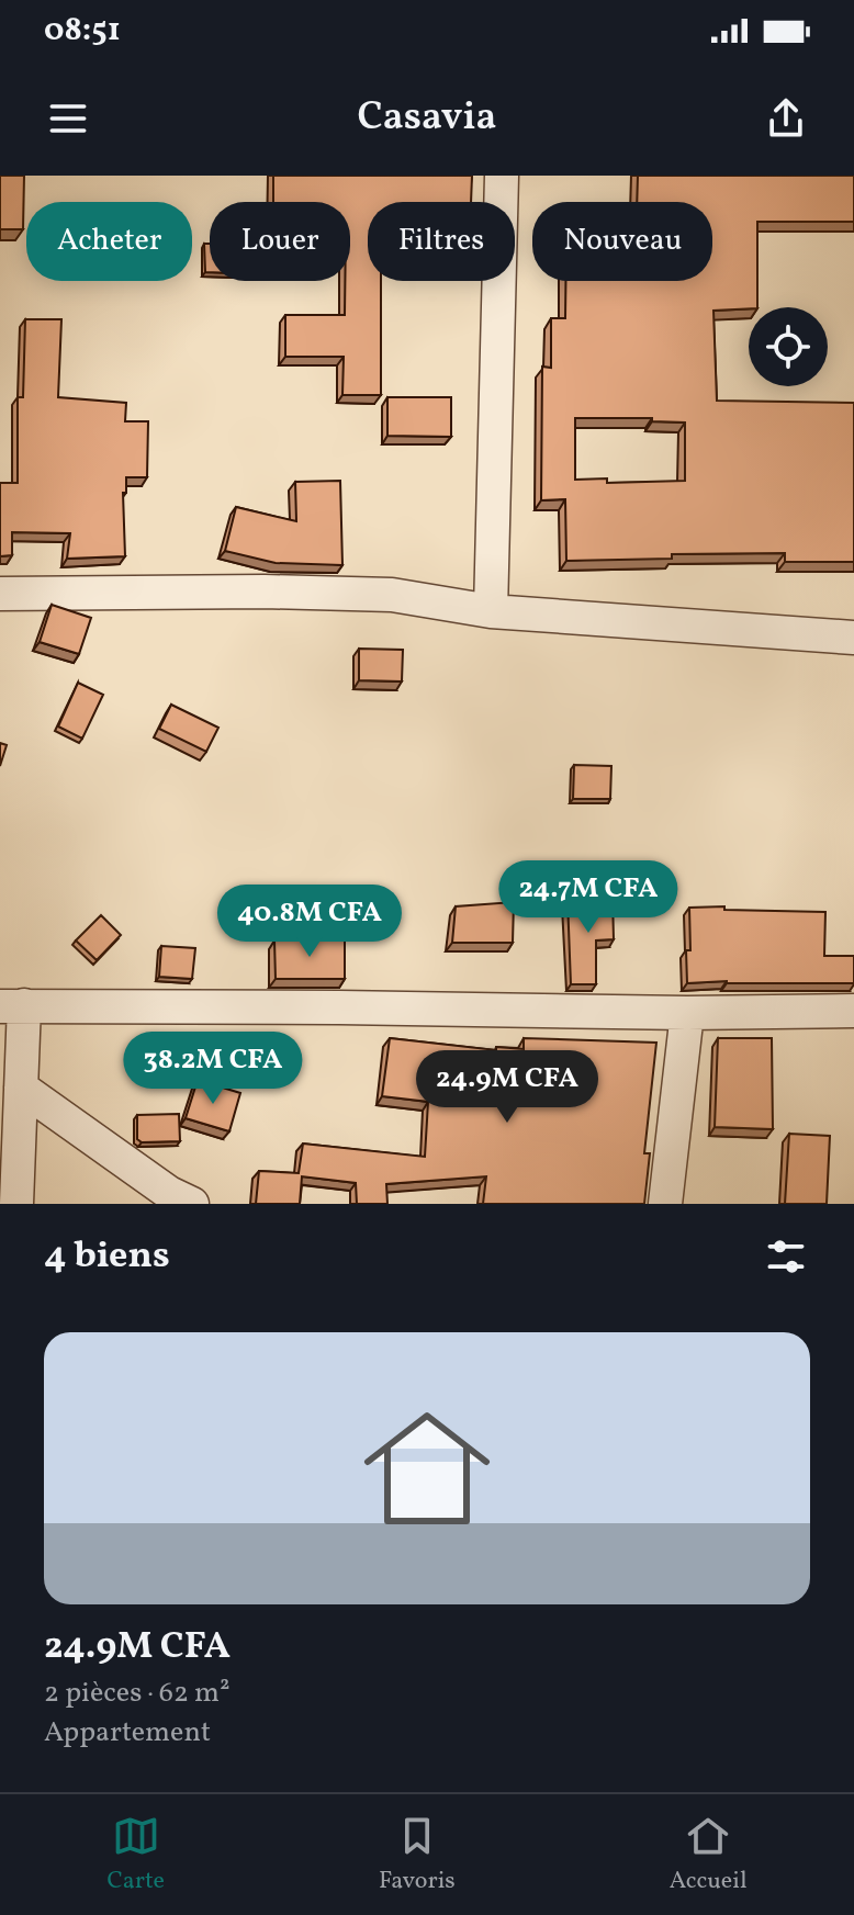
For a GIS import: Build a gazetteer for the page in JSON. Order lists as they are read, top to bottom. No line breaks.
{"page":{"status":"08:51","header":"Casavia","chip":["Acheter","Louer","Filtres","Nouveau"],"price":["24.7M CFA","40.8M CFA","38.2M CFA","24.9M CFA"],"heading":"4 biens","list":[{"name":"24.9M CFA","note":"2 pièces · 62 m² · Appartement"}],"tabs":["Carte","Favoris","Accueil"]}}
